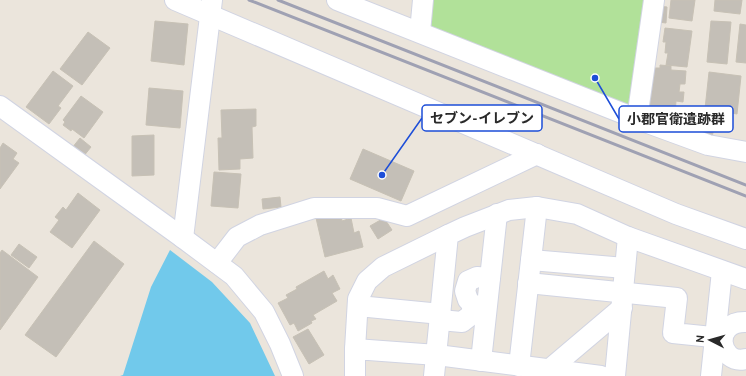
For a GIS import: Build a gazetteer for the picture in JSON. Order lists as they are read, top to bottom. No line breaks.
{"places":["小郡官衛遺跡群","セブン-イレブン"],"north":"left"}
